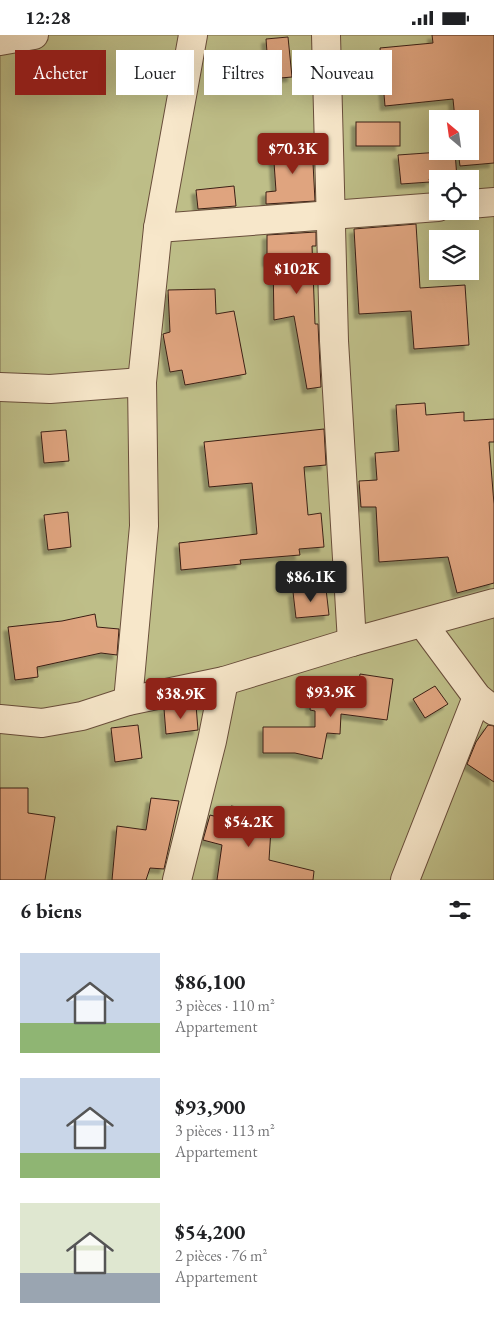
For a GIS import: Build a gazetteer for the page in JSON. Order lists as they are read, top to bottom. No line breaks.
{"north":"top left","page":{"status":"12:28","chip":["Acheter","Louer","Filtres","Nouveau"],"price":["$70.3K","$102K","$86.1K","$93.9K","$38.9K","$54.2K"],"heading":"6 biens","list":[{"name":"$86,100","note":"3 pièces · 110 m² · Appartement"},{"name":"$93,900","note":"3 pièces · 113 m² · Appartement"},{"name":"$54,200","note":"2 pièces · 76 m² · Appartement"}]}}
